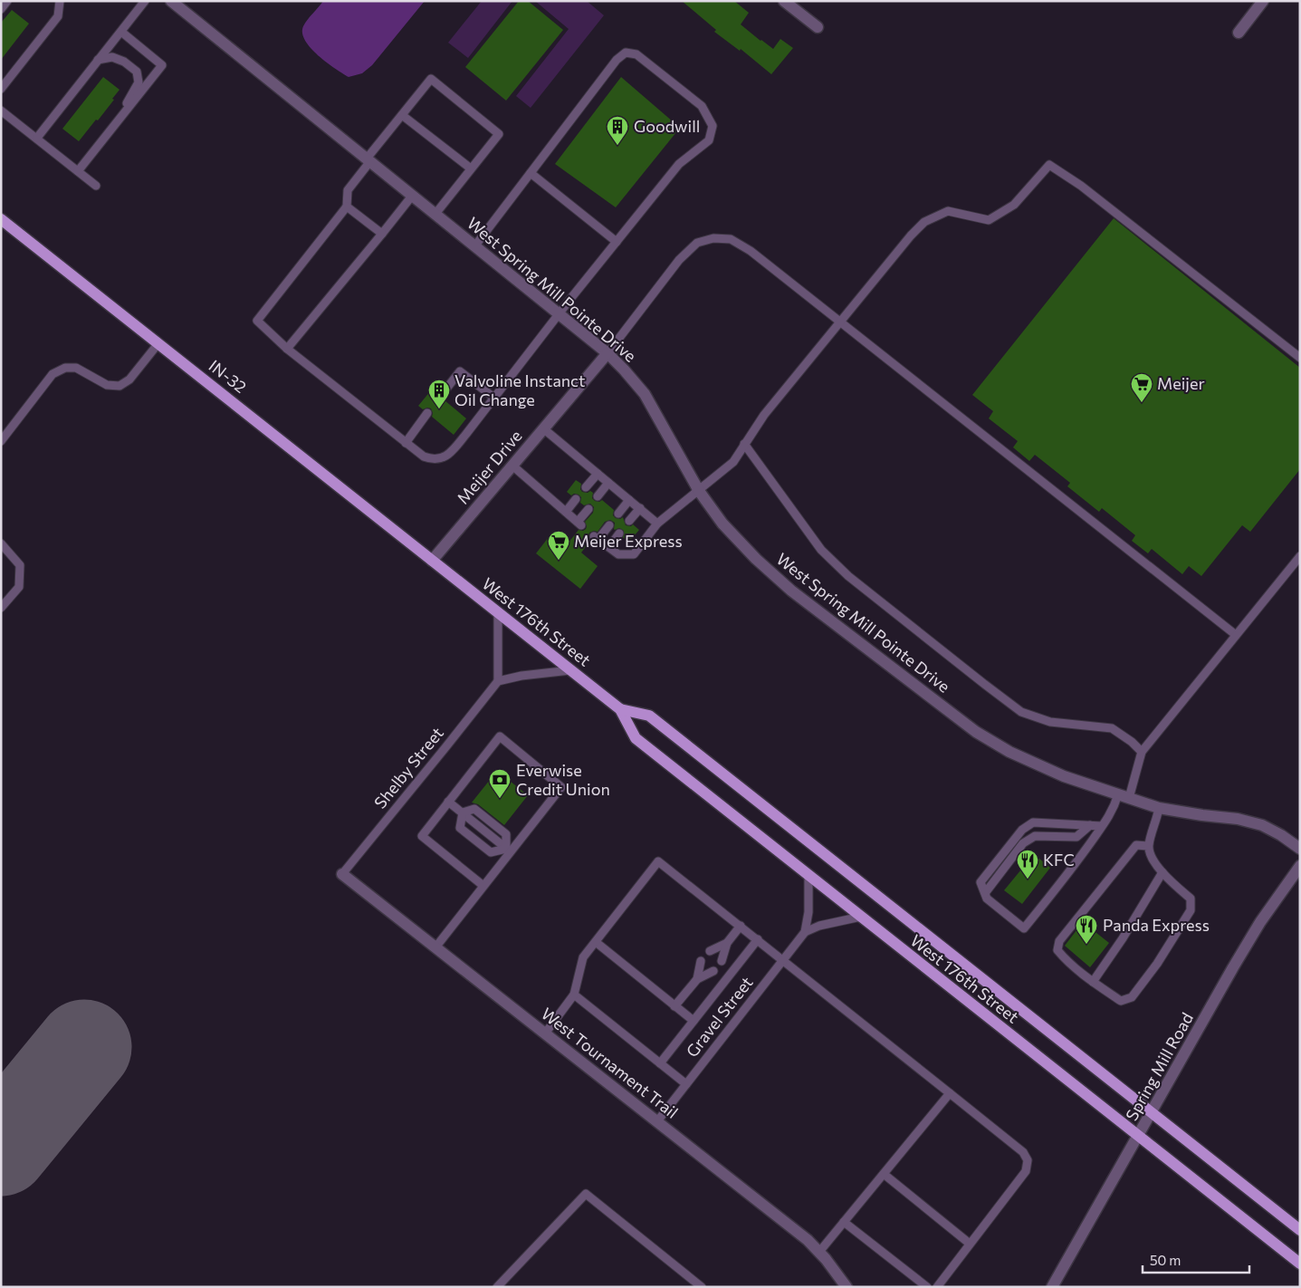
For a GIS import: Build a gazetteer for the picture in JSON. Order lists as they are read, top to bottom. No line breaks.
{"streets":{"main road":["IN-32","West 176th Street"],"street":["West Spring Mill Pointe Drive","Meijer Drive","West Tournament Trail","Spring Mill Road"],"lane":["Shelby Street","Gravel Street"]},"crossings":[["West Spring Mill Pointe Drive","Meijer Drive"],["IN-32","Meijer Drive"],["IN-32","West 176th Street"],["Meijer Drive","West 176th Street"],["West 176th Street","Gravel Street"],["West 176th Street","Spring Mill Road"],["Shelby Street","West Tournament Trail"],["Gravel Street","West Tournament Trail"]],"places":{"building":["Goodwill","Valvoline Instanct Oil Change"],"supermarket":["Meijer","Meijer Express"],"bank":["Everwise Credit Union"],"restaurant":["KFC","Panda Express"]},"scale_bar":"50 m"}
